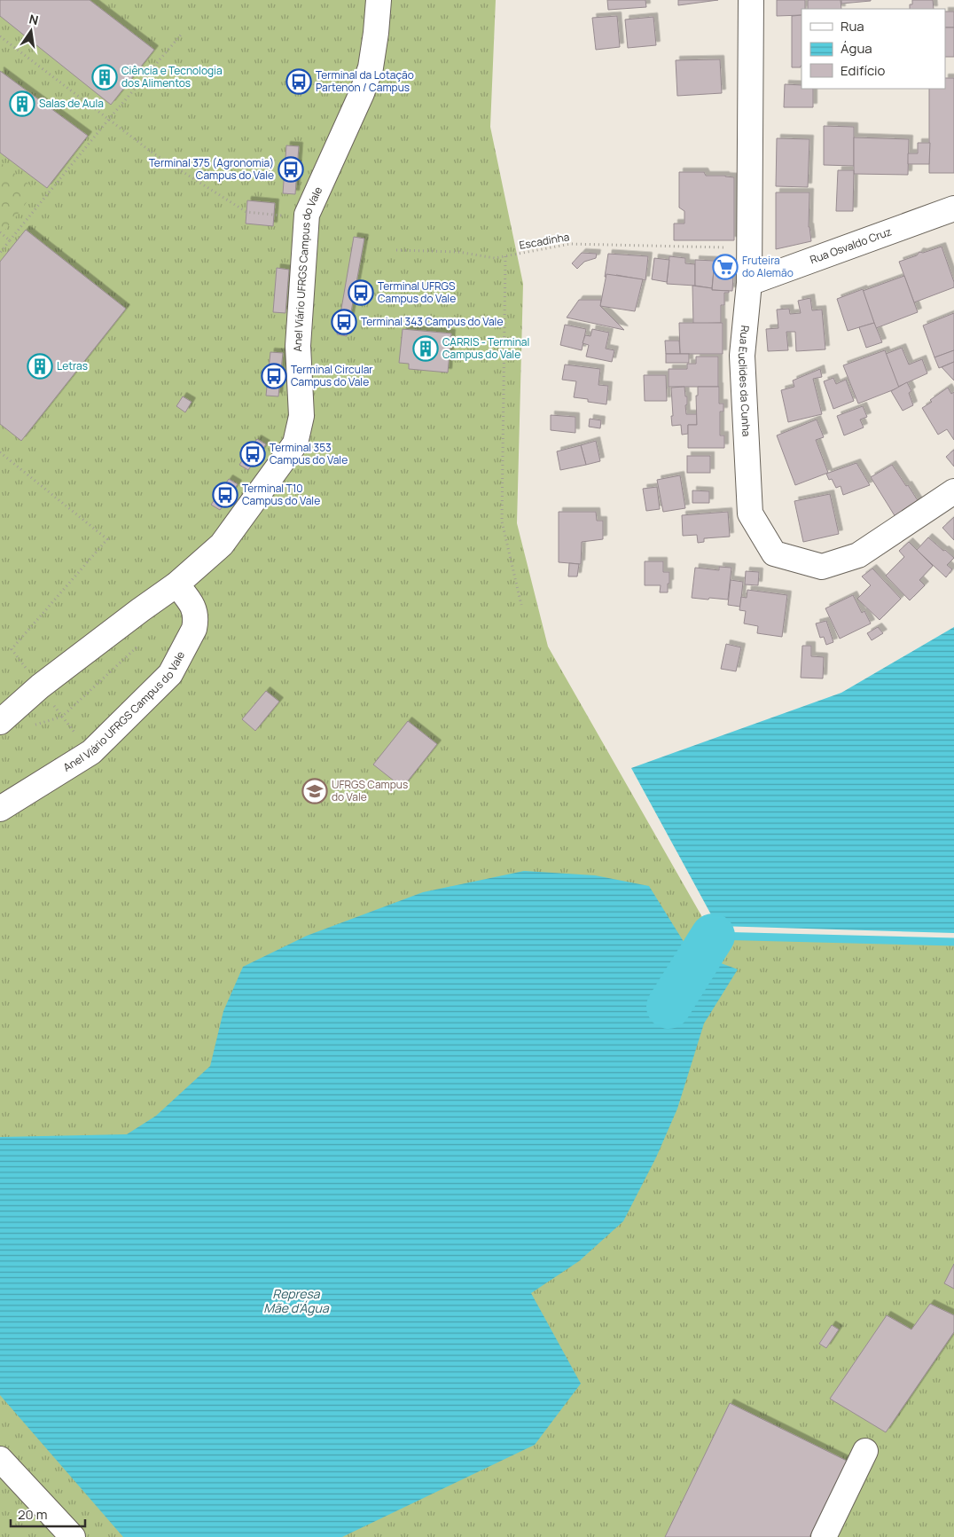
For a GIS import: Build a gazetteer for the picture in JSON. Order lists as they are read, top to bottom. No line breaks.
{"streets":{"street":["Rua Osvaldo Cruz","Anel Viário UFRGS Campus do Vale","Rua Euclides da Cunha"],"path":["Escadinha"]},"crossings":[["Escadinha","Rua Euclides da Cunha"],["Rua Osvaldo Cruz","Rua Euclides da Cunha"]],"water":["Represa Mãe d'Água"],"places":{"building":["Ciência e Tecnologia dos Alimentos","Salas de Aula","CARRIS - Terminal Campus do Vale","Letras"],"bus stop":["Terminal da Lotação Partenon / Campus","Terminal 375 (Agronomia) Campus do Vale","Terminal UFRGS Campus do Vale","Terminal 343 Campus do Vale","Terminal Circular Campus do Vale","Terminal 353 Campus do Vale","Terminal T10 Campus do Vale"],"supermarket":["Fruteira do Alemão"],"school or university":["UFRGS Campus do Vale"]},"legend":["Rua","Água","Edifício"],"scale_bar":"20 m","north":"top"}
